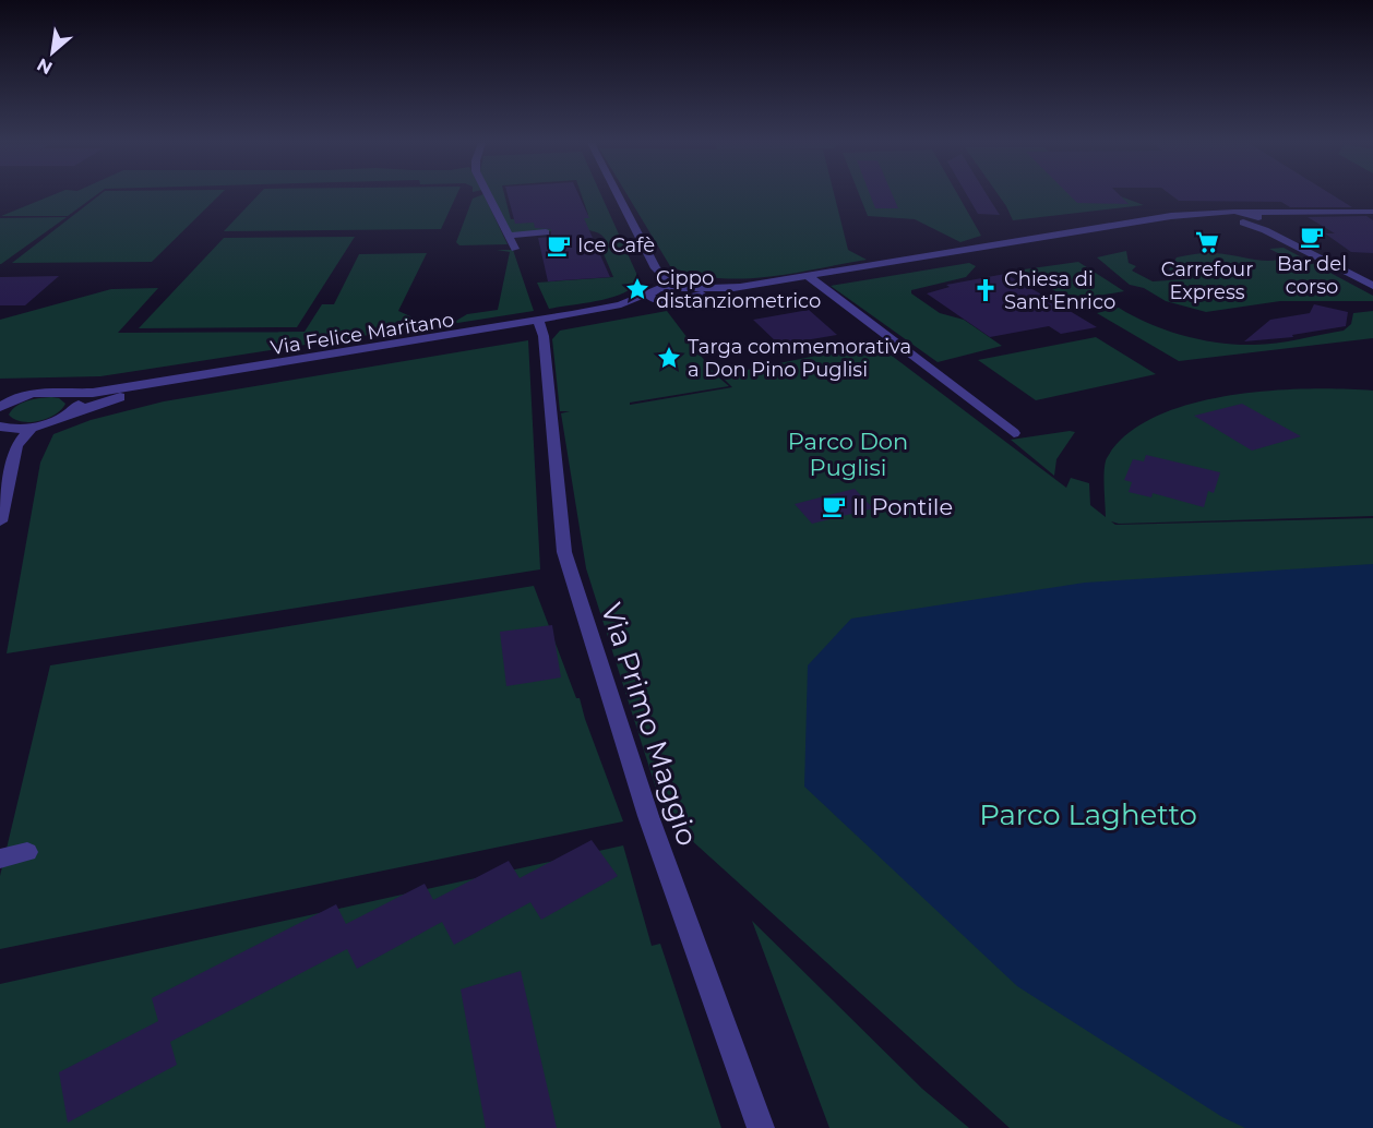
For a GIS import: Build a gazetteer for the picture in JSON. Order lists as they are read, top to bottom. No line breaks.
{"streets":{"street":["Via Felice Maritano","Via Primo Maggio"]},"crossings":[["Via Felice Maritano","Via Primo Maggio"]],"parks":["Parco Don Puglisi","Parco Laghetto"],"places":{"cafe":["Bar del corso","Ice Cafè","Il Pontile"],"supermarket":["Carrefour Express"],"place":["Cippo distanziometrico","Targa commemorativa a Don Pino Puglisi"],"church":["Chiesa di Sant'Enrico"]},"north":"bottom left"}
